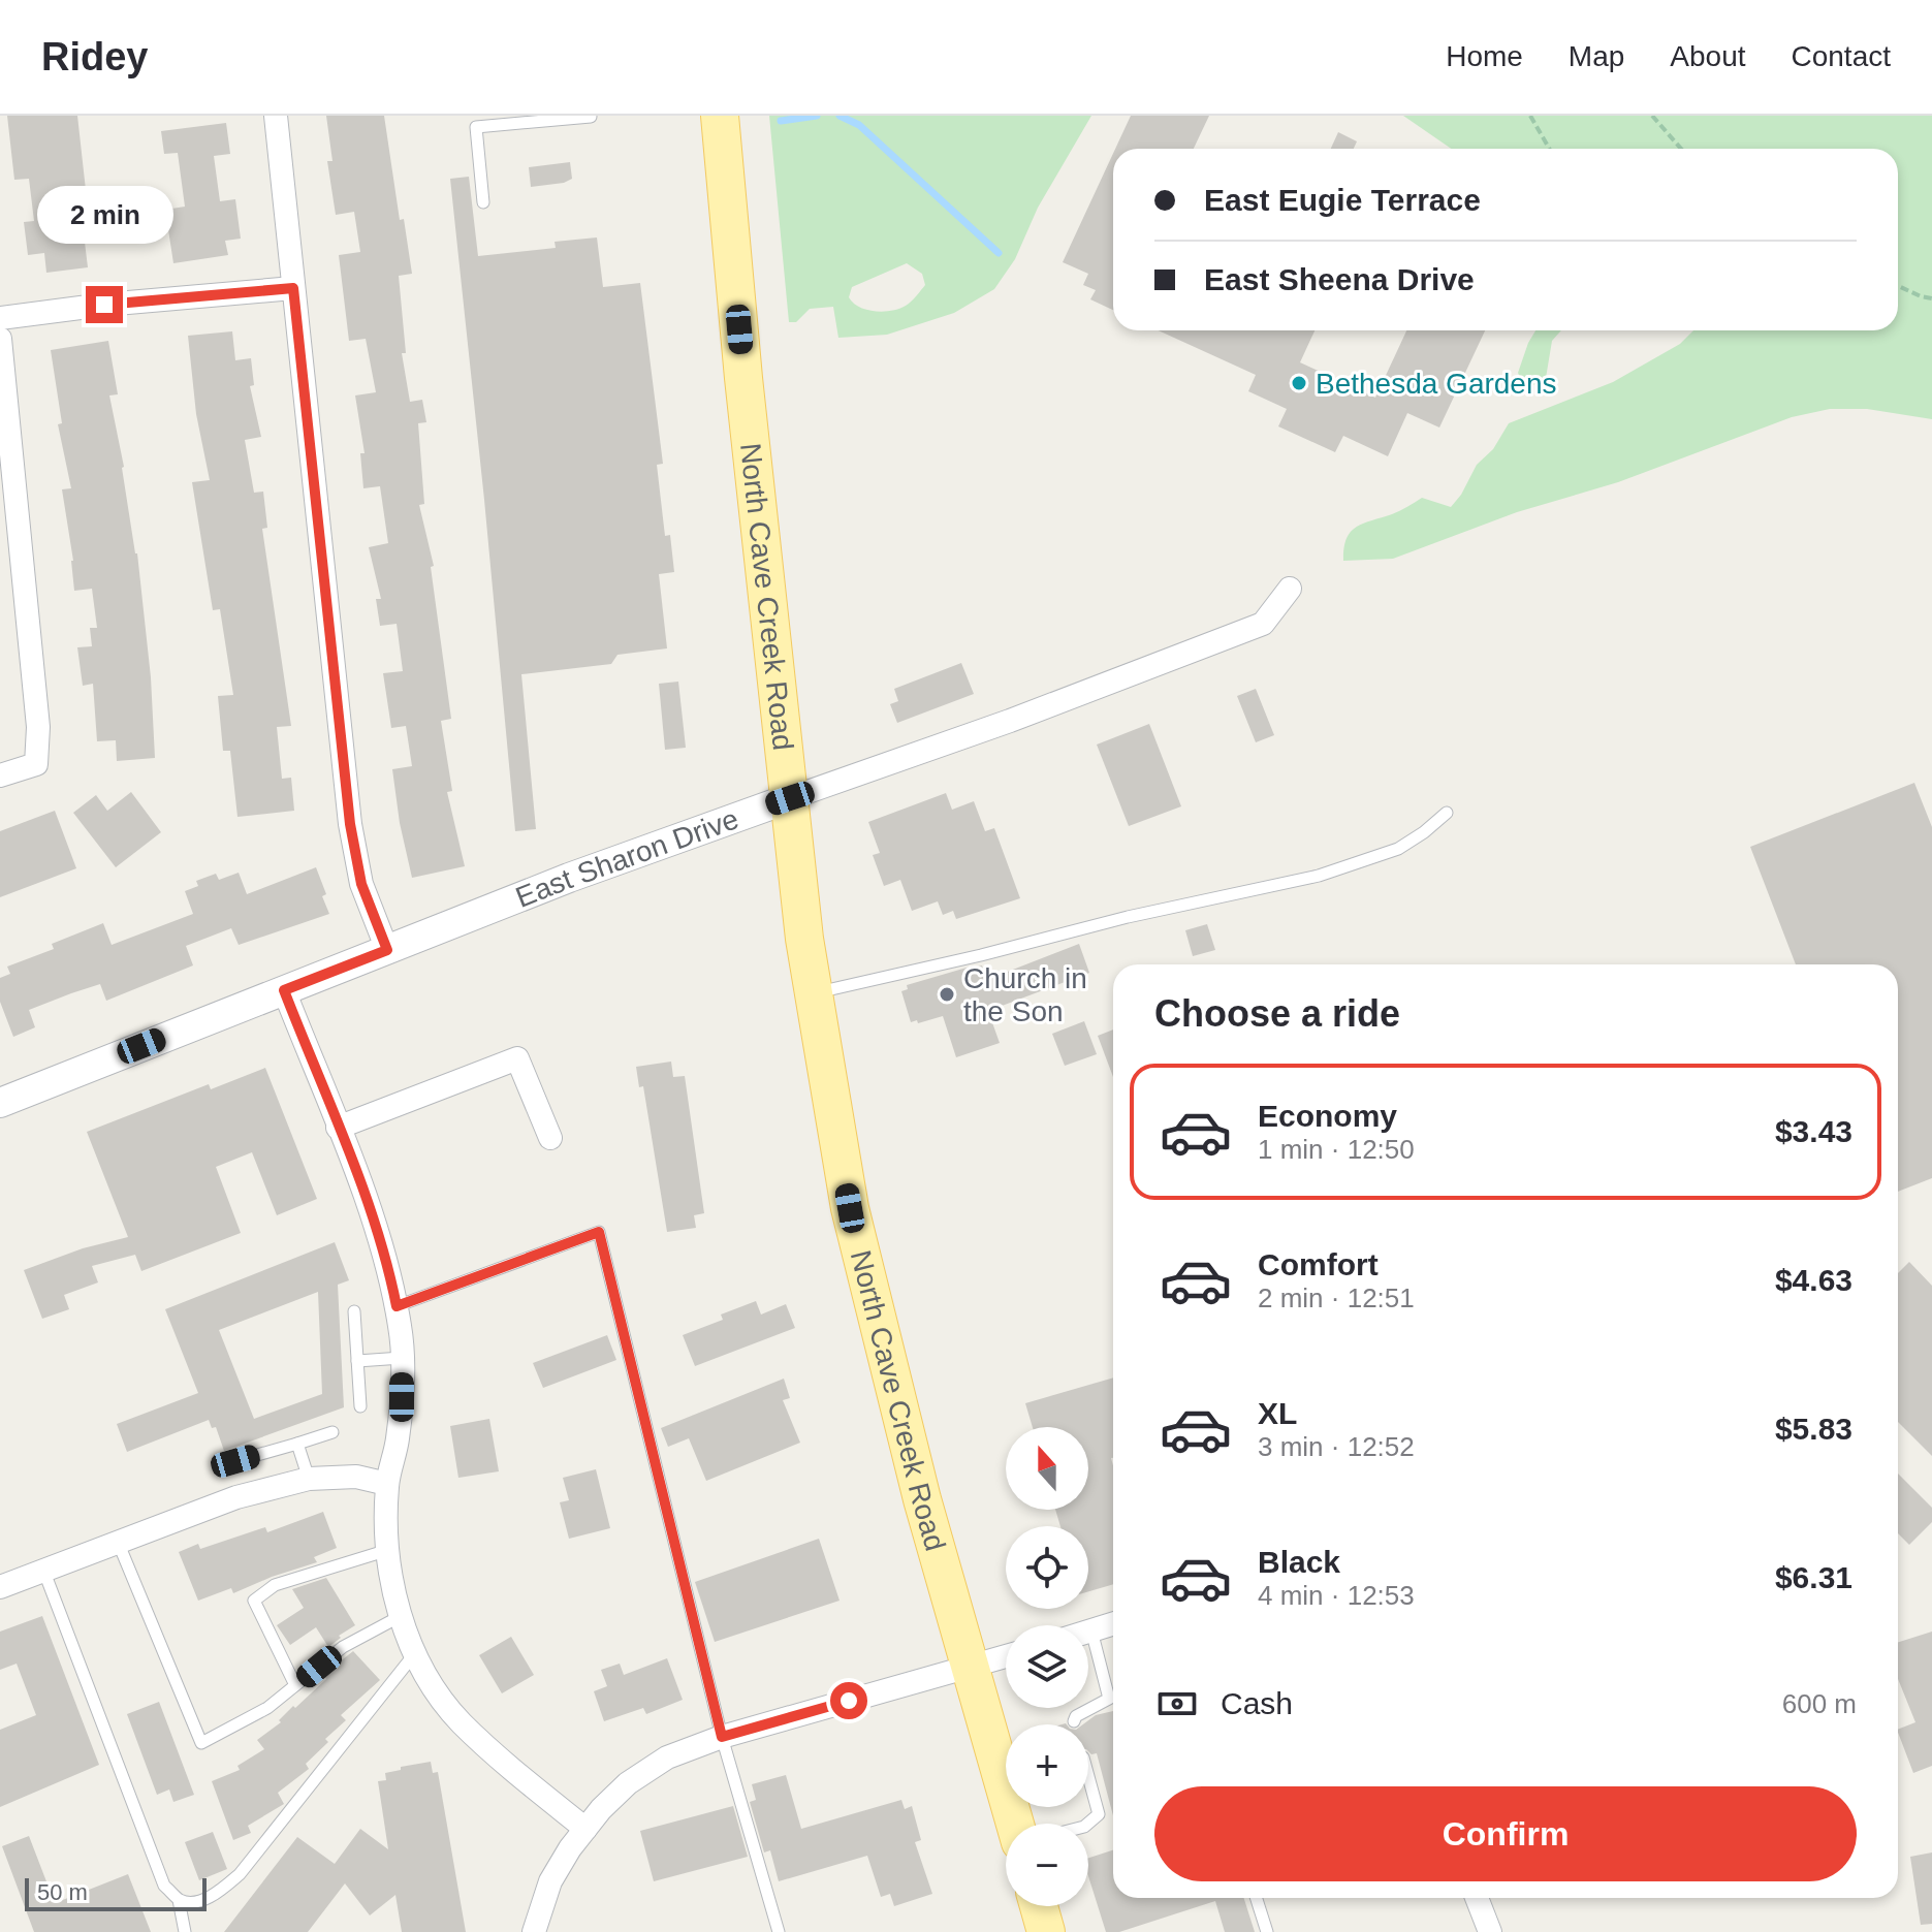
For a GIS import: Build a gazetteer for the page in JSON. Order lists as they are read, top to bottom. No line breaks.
{"streets":{"main road":["North Cave Creek Road"],"street":["East Sharon Drive"]},"crossings":[["North Cave Creek Road","East Sharon Drive"]],"places":["Bethesda Gardens","Church in the Son"],"scale_bar":"50 m","north":"top","page":{"header":"Ridey","nav":["Home","Map","About","Contact"],"banner":["East Eugie Terrace","East Sheena Drive"],"bubble":"2 min","heading":"Choose a ride","list":[{"name":"Economy","note":"1 min · 12:50","value":"$3.43"},{"name":"Comfort","note":"2 min · 12:51","value":"$4.63"},{"name":"XL","note":"3 min · 12:52","value":"$5.83"},{"name":"Black","note":"4 min · 12:53","value":"$6.31"}],"map_buttons":["+","−"],"pay":["Cash","600 m"],"buttons":"Confirm","scale":"50 m"}}
